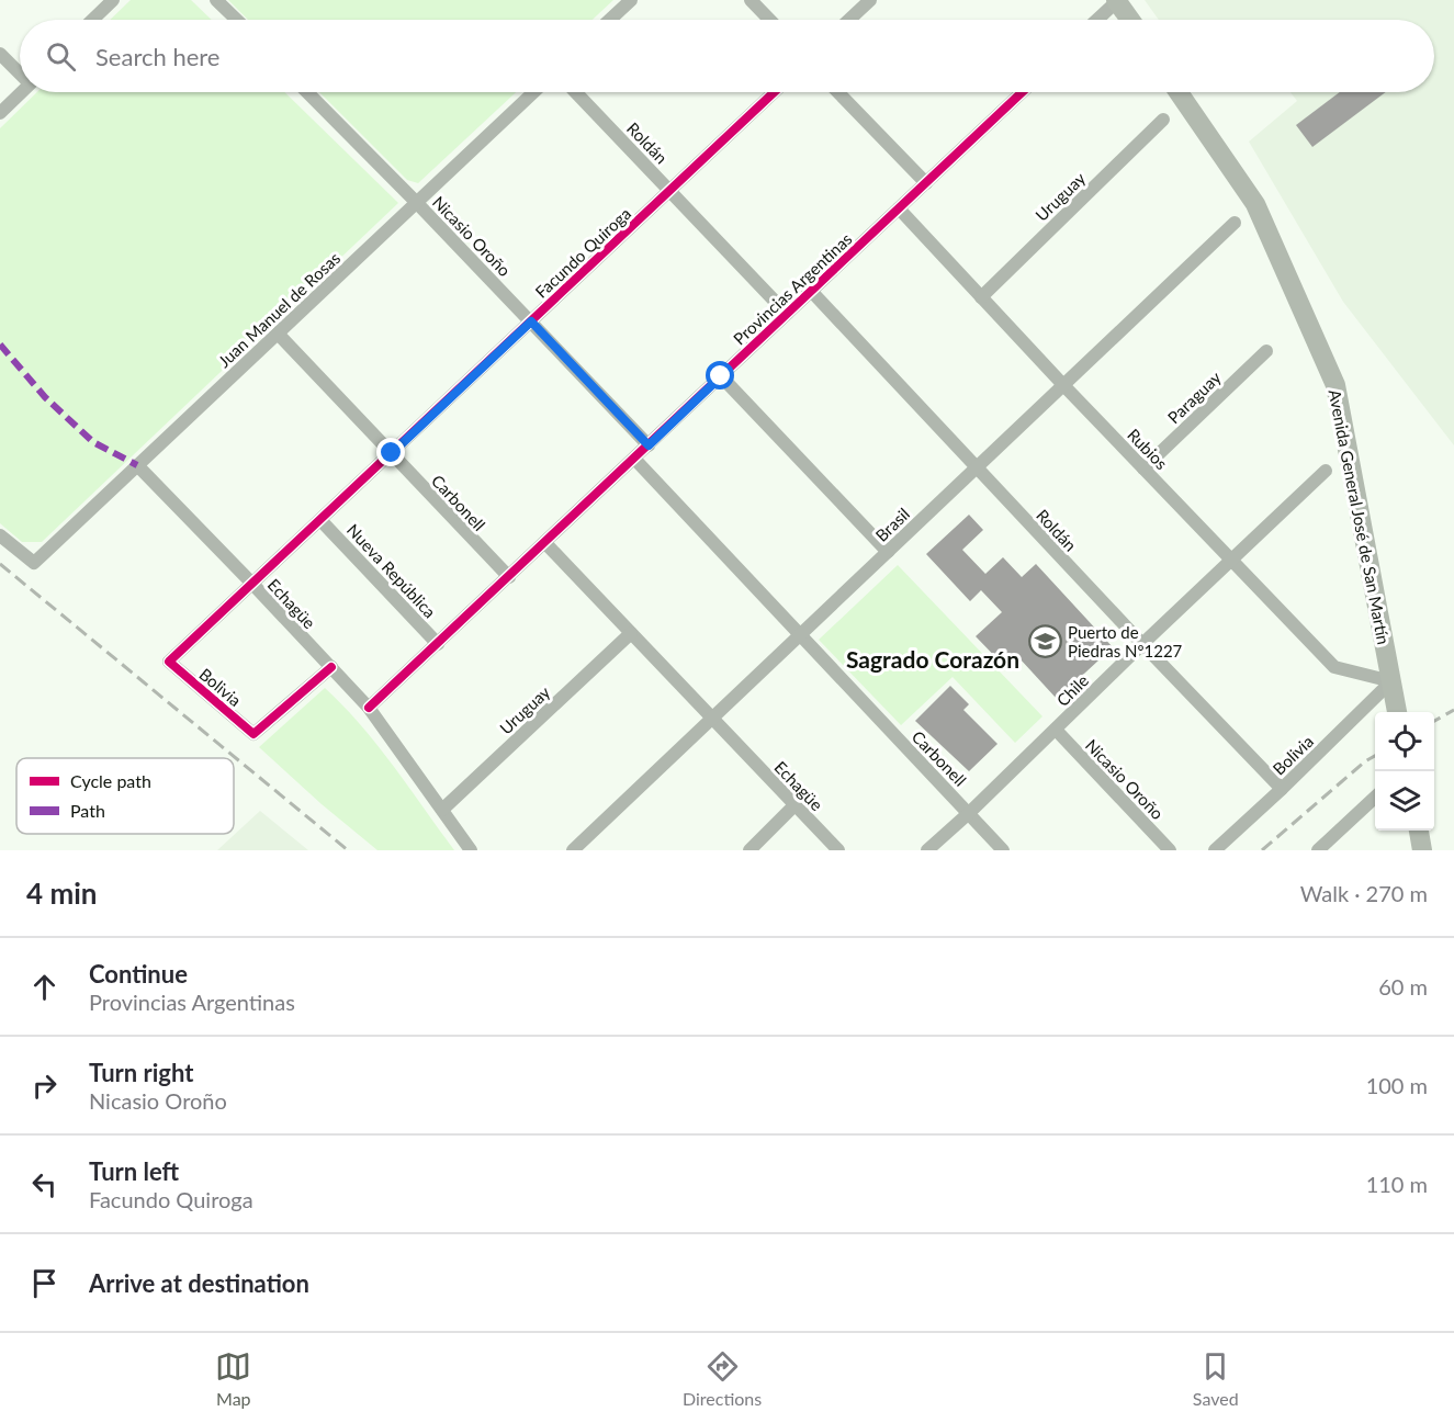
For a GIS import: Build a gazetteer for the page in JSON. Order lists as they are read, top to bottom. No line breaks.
{"streets":{"main road":["Avenida General José de San Martín"],"street":["Roldán","Uruguay","Nicasio Oroño","Facundo Quiroga","Provincias Argentinas","Juan Manuel de Rosas","Paraguay","Rubios","Carbonell","Brasil","Nueva República","Echagüe","Bolivia","Chile"]},"crossings":[["Roldán","Facundo Quiroga"],["Roldán","Provincias Argentinas"],["Roldán","Brasil"],["Roldán","Bolivia"],["Roldán","Chile"],["Uruguay","Rubios"],["Uruguay","Echagüe"],["Nicasio Oroño","Facundo Quiroga"],["Nicasio Oroño","Provincias Argentinas"],["Nicasio Oroño","Juan Manuel de Rosas"],["Nicasio Oroño","Chile"],["Facundo Quiroga","Carbonell"],["Facundo Quiroga","Nueva República"],["Facundo Quiroga","Echagüe"],["Facundo Quiroga","Bolivia"],["Provincias Argentinas","Rubios"],["Provincias Argentinas","Carbonell"],["Provincias Argentinas","Nueva República"],["Provincias Argentinas","Echagüe"],["Juan Manuel de Rosas","Carbonell"],["Juan Manuel de Rosas","Echagüe"],["Paraguay","Rubios"],["Rubios","Avenida General José de San Martín"],["Rubios","Brasil"],["Rubios","Bolivia"],["Rubios","Chile"],["Carbonell","Brasil"],["Carbonell","Chile"],["Avenida General José de San Martín","Bolivia"],["Brasil","Echagüe"],["Echagüe","Bolivia"]],"districts":["Sagrado Corazón"],"places":{"school or university":["Puerto de Piedras Nº1227"]},"legend":["Cycle path","Path"],"page":{"search":"Search here","heading":["4 min","Walk · 270 m"],"list":[["Continue","Provincias Argentinas","60 m"],["Turn right","Nicasio Oroño","100 m"],["Turn left","Facundo Quiroga","110 m"],"Arrive at destination"],"nav":["Map","Directions","Saved"]}}
